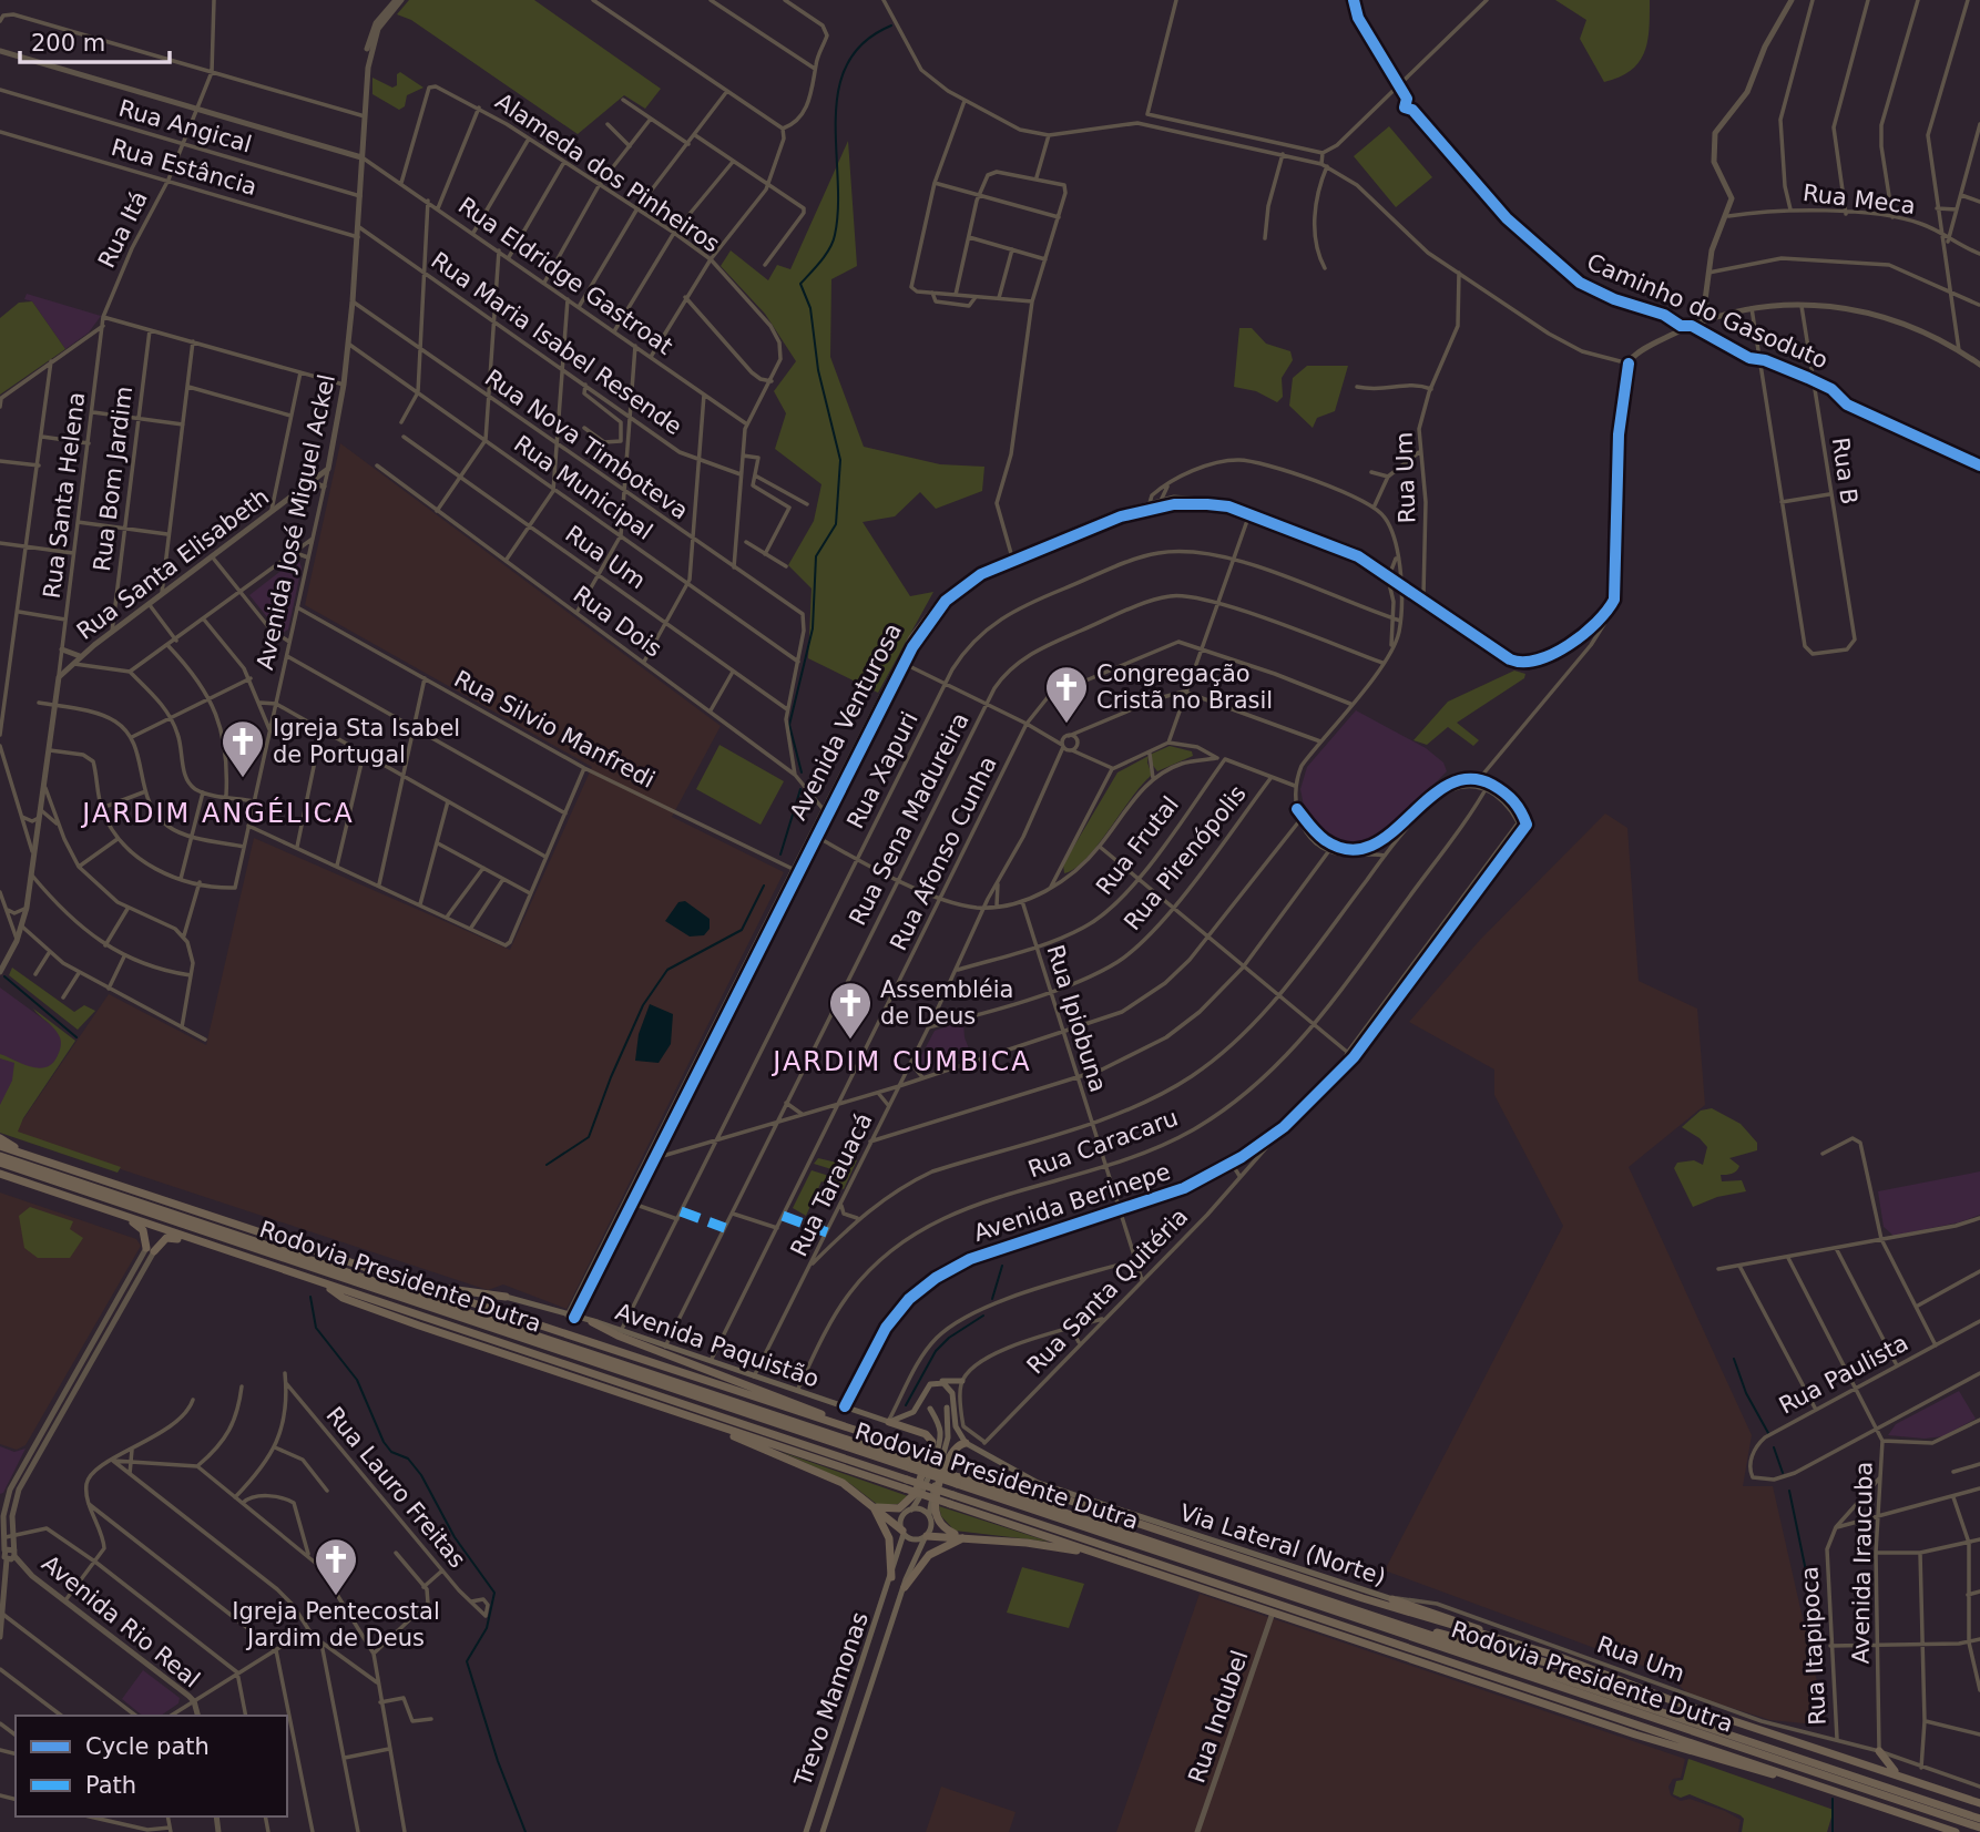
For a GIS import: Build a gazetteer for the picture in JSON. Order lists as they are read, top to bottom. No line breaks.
{"streets":{"highway":["Rodovia Presidente Dutra"],"main road":["Avenida Paquistão","Via Lateral (Norte)","Trevo Mamonas"],"street":["Rua Angical","Rua Estância","Alameda dos Pinheiros","Rua Meca","Rua Itá","Rua Eldridge Gastroat","Rua Maria Isabel Resende","Rua Nova Timboteva","Rua B","Rua Um","Rua Bom Jardim","Rua Municipal","Rua Santa Helena","Avenida José Miguel Ackel","Rua Santa Elisabeth","Rua Dois","Avenida Venturosa","Rua Silvio Manfredi","Rua Xapuri","Rua Sena Madureira","Rua Frutal","Rua Afonso Cunha","Rua Pirenópolis","Rua Ipiobuna","Rua Caracaru","Rua Tarauacá","Avenida Berinepe","Rua Santa Quitéria","Rua Paulista","Rua Lauro Freitas","Avenida Iraucuba","Avenida Rio Real","Rua Itapipoca","Rua Indubel"],"cycle path":["Caminho do Gasoduto"]},"crossings":[["Rua Angical","Rua Itá"],["Rua Angical","Avenida José Miguel Ackel"],["Rua Estância","Rua Itá"],["Rua Estância","Avenida José Miguel Ackel"],["Alameda dos Pinheiros","Rua Eldridge Gastroat"],["Rua Itá","Rua Santa Helena"],["Rua Eldridge Gastroat","Avenida José Miguel Ackel"],["Rua Maria Isabel Resende","Avenida José Miguel Ackel"],["Rua Nova Timboteva","Rua Municipal"],["Rua Nova Timboteva","Avenida José Miguel Ackel"],["Rua Um","Via Lateral (Norte)"],["Rua Um","Avenida Iraucuba"],["Rua Um","Rua Itapipoca"],["Rua Bom Jardim","Rua Santa Elisabeth"],["Rua Municipal","Avenida José Miguel Ackel"],["Rua Santa Helena","Rua Santa Elisabeth"],["Avenida José Miguel Ackel","Rua Santa Elisabeth"],["Avenida José Miguel Ackel","Rua Silvio Manfredi"],["Rua Dois","Avenida Venturosa"],["Avenida Venturosa","Rua Silvio Manfredi"],["Avenida Venturosa","Avenida Paquistão"],["Rua Xapuri","Avenida Paquistão"],["Rua Sena Madureira","Avenida Paquistão"],["Rua Frutal","Rua Ipiobuna"],["Rua Frutal","Rua Tarauacá"],["Rua Afonso Cunha","Avenida Paquistão"],["Rua Pirenópolis","Rua Ipiobuna"],["Rua Pirenópolis","Rua Tarauacá"],["Rua Ipiobuna","Rua Caracaru"],["Rua Ipiobuna","Avenida Berinepe"],["Rua Ipiobuna","Rua Santa Quitéria"],["Rua Caracaru","Avenida Paquistão"],["Rua Tarauacá","Avenida Paquistão"],["Avenida Berinepe","Rua Santa Quitéria"],["Avenida Berinepe","Avenida Paquistão"],["Rua Paulista","Avenida Iraucuba"],["Avenida Iraucuba","Rua Itapipoca"]],"districts":["JARDIM ANGÉLICA","JARDIM CUMBICA"],"places":{"church":["Congregação Cristã no Brasil","Igreja Sta Isabel de Portugal","Assembléia de Deus","Igreja Pentecostal Jardim de Deus"]},"legend":["Cycle path","Path"],"scale_bar":"200 m"}
